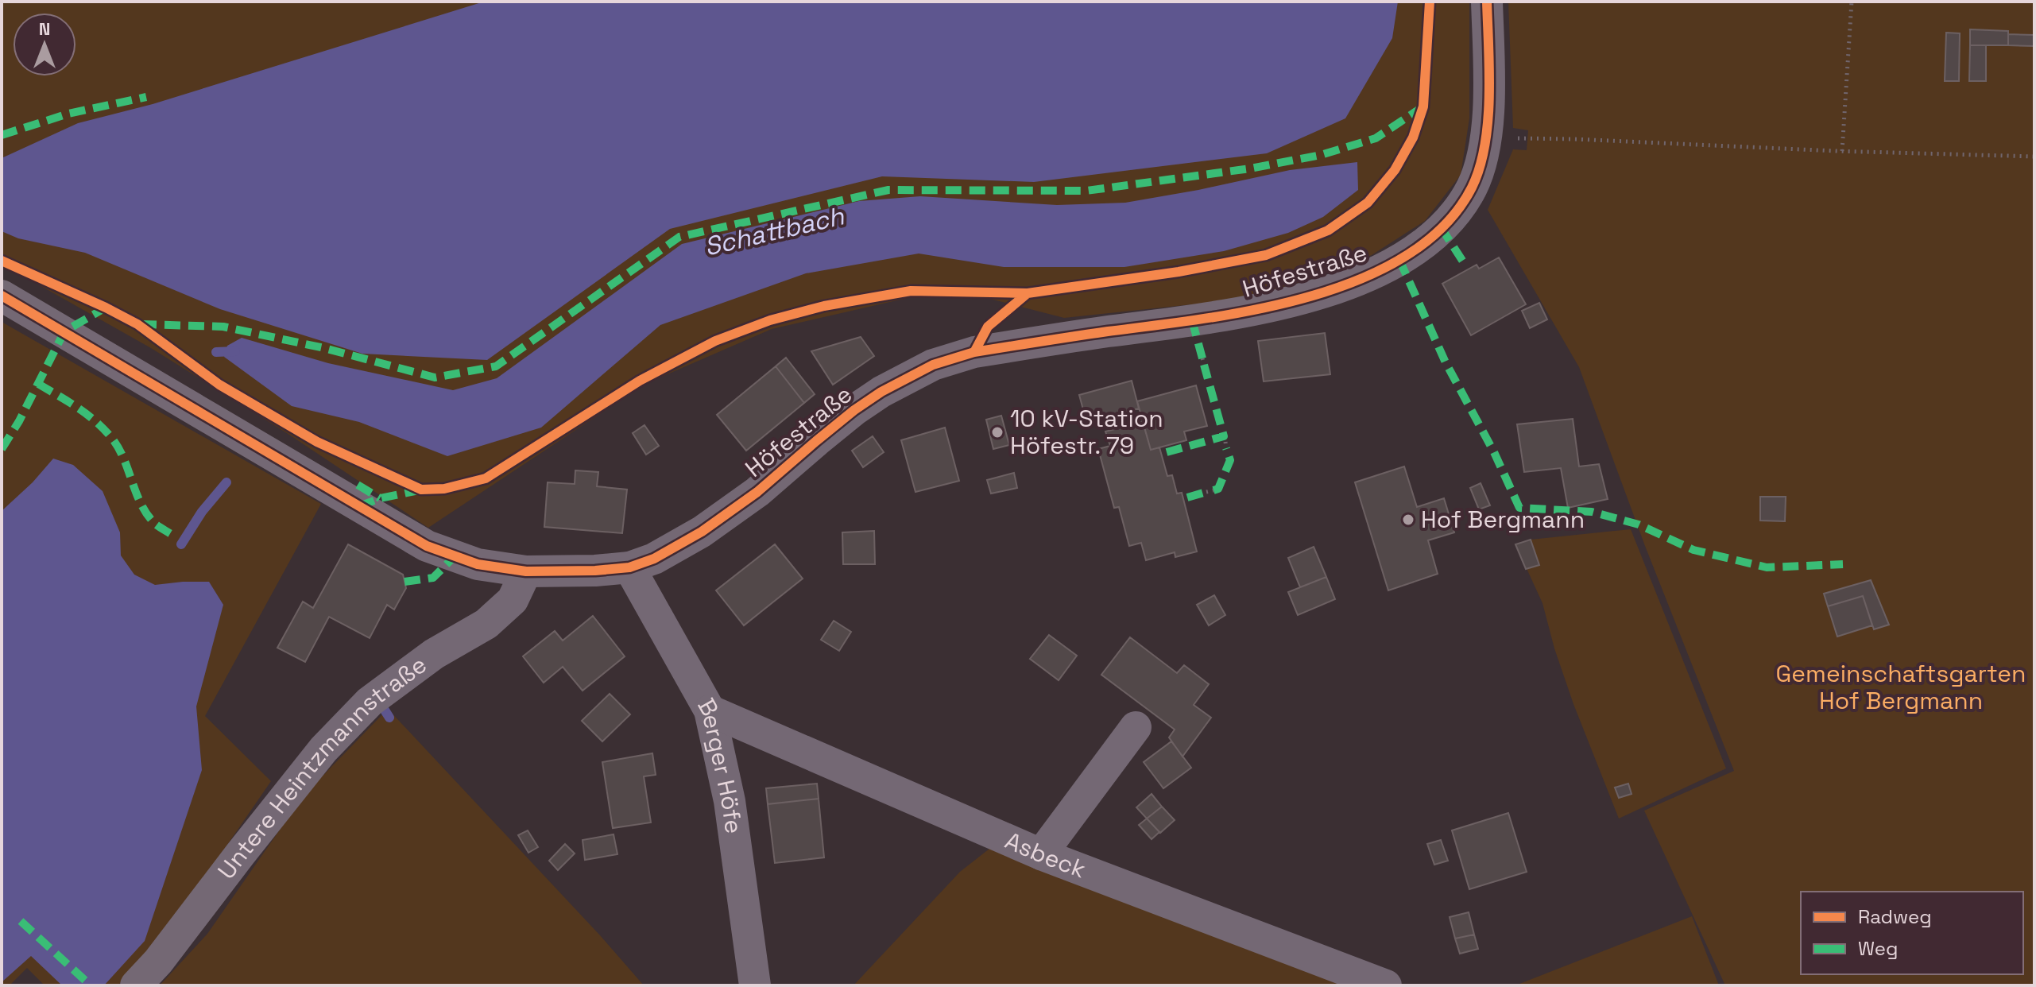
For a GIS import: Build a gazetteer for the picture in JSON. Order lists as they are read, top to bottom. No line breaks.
{"streets":{"street":["Höfestraße","Berger Höfe","Untere Heintzmannstraße","Asbeck"]},"crossings":[["Höfestraße","Berger Höfe"],["Höfestraße","Untere Heintzmannstraße"],["Berger Höfe","Asbeck"]],"water":["Schattbach"],"parks":["Gemeinschaftsgarten Hof Bergmann"],"places":["10 kV-Station Höfestr. 79","Hof Bergmann"],"legend":["Radweg","Weg"],"north":"top"}
